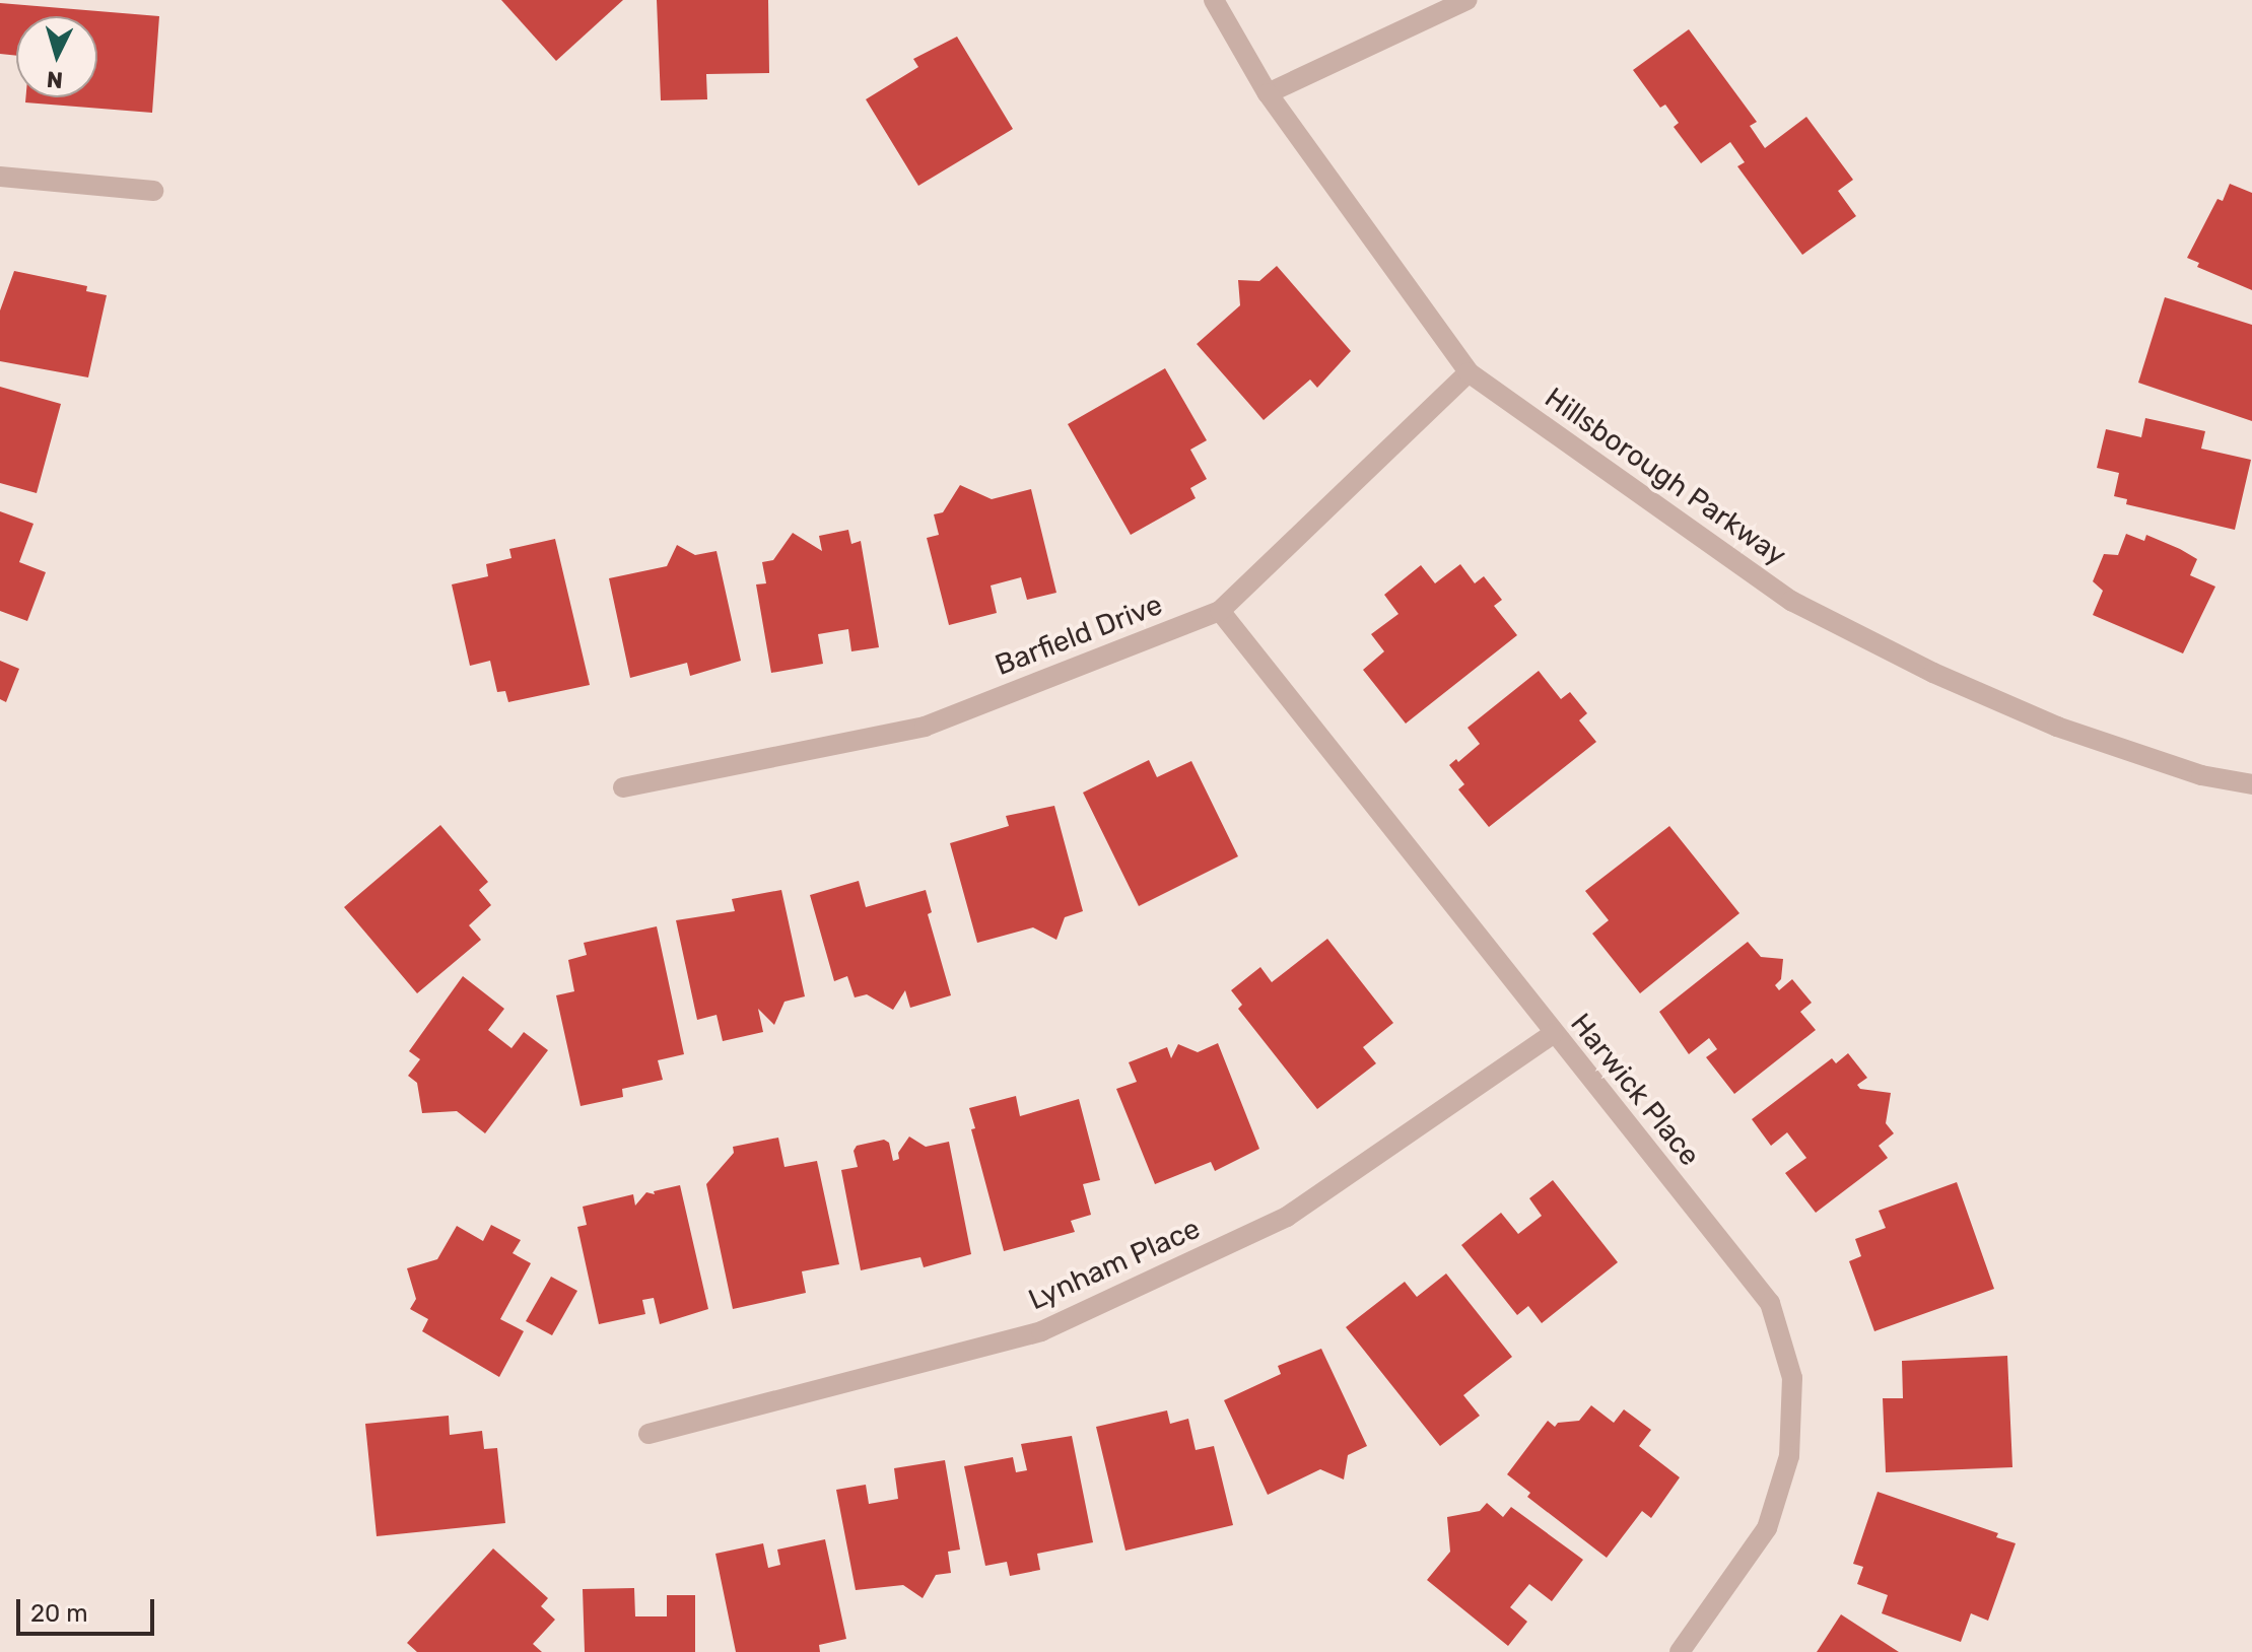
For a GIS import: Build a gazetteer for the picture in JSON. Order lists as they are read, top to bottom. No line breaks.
{"streets":{"street":["Hillsborough Parkway","Barfield Drive","Harwick Place","Lynham Place"]},"crossings":[["Hillsborough Parkway","Barfield Drive"],["Barfield Drive","Harwick Place"],["Harwick Place","Lynham Place"]],"scale_bar":"20 m","north":"bottom"}
